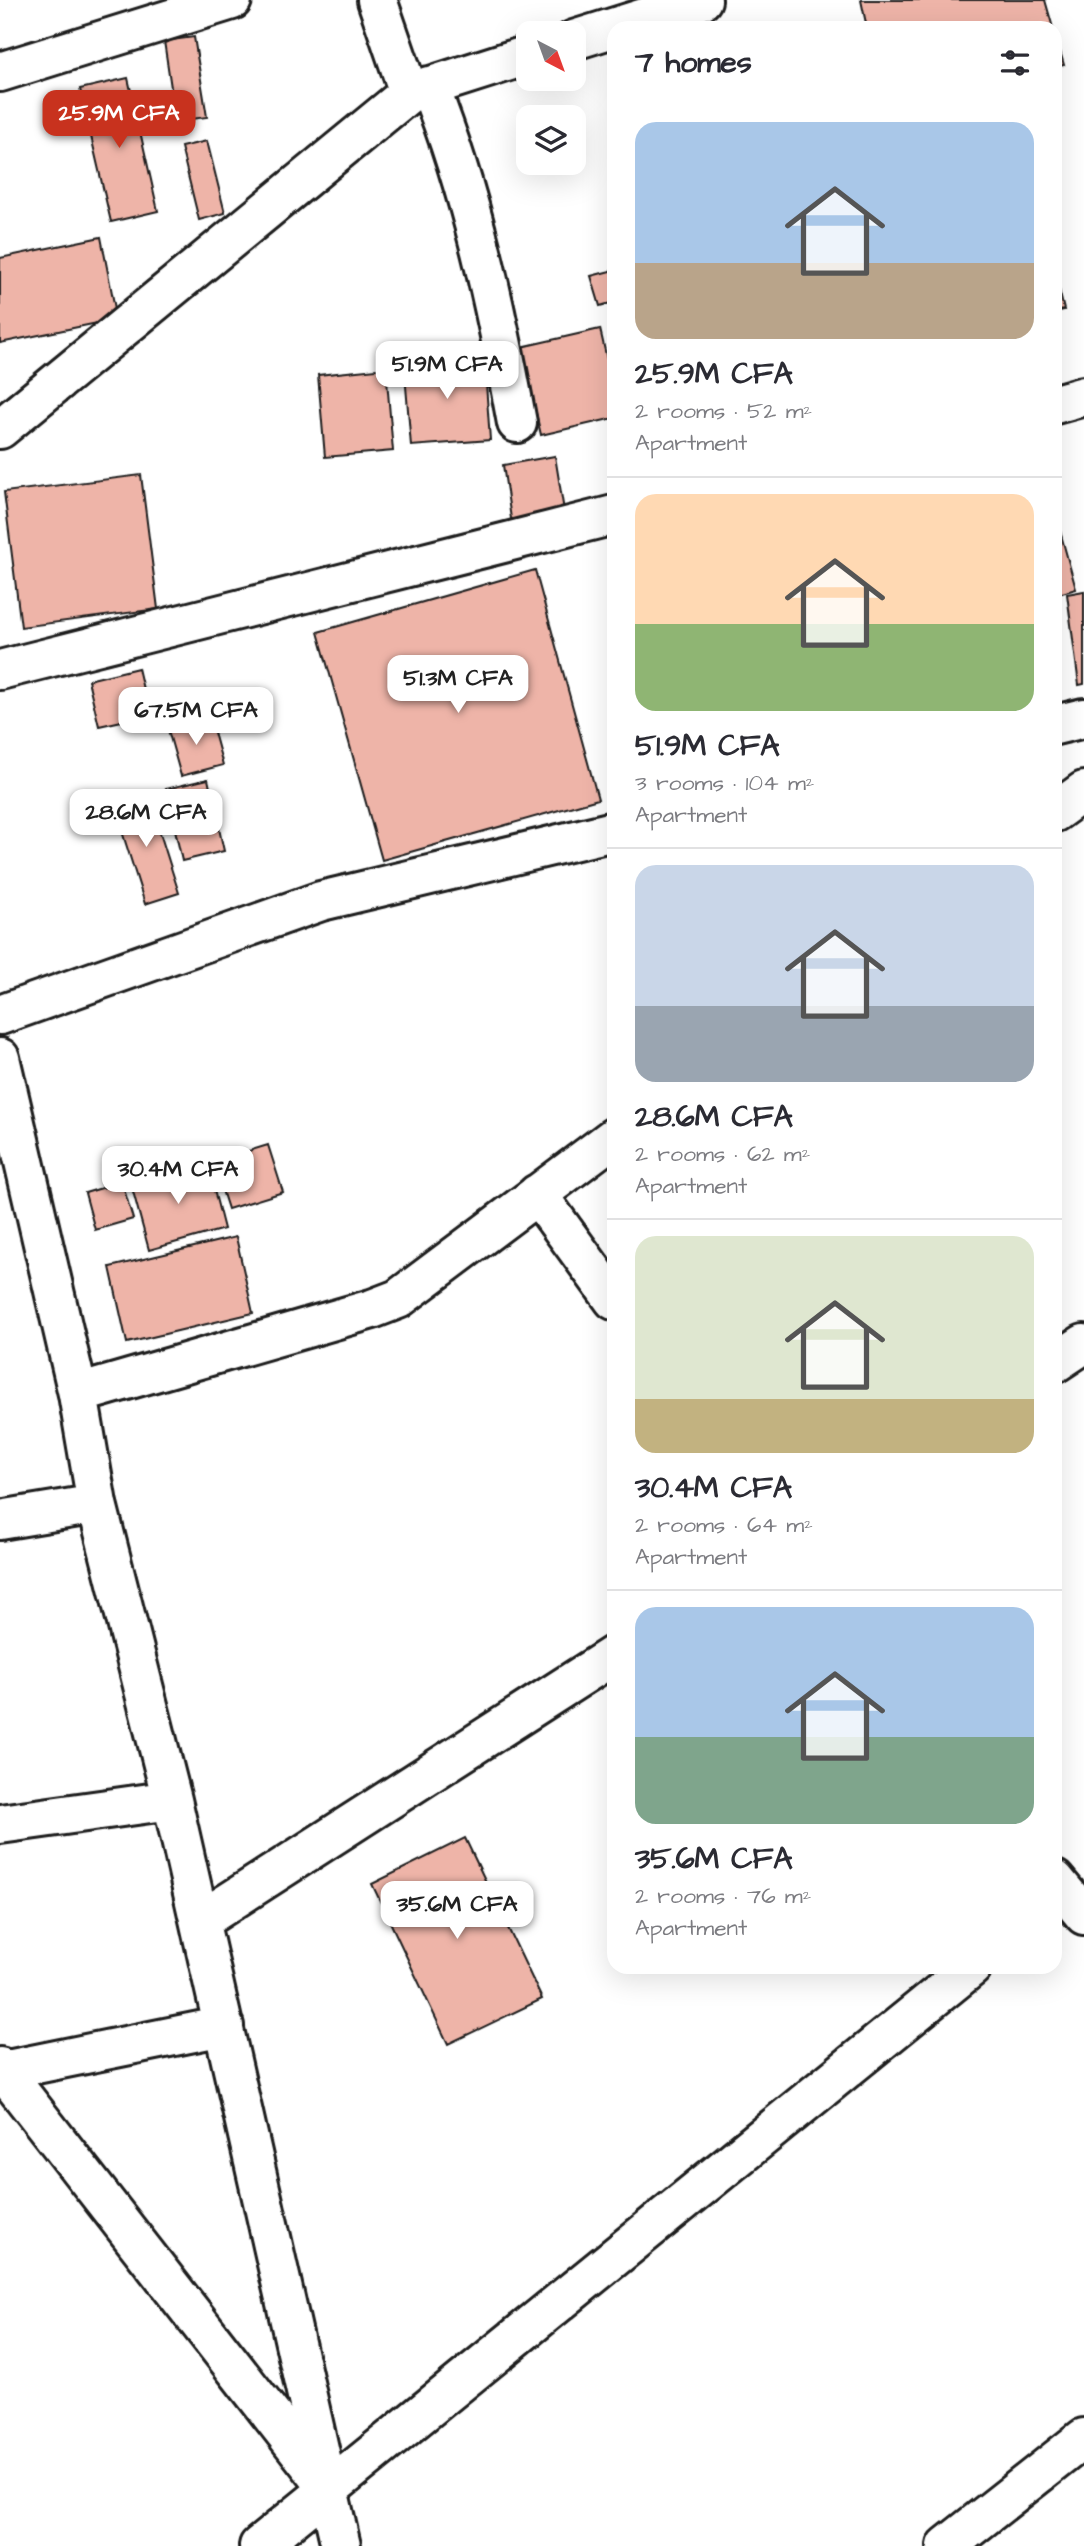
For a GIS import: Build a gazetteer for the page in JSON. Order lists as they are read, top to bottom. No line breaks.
{"north":"bottom right","page":{"heading":"7 homes","price":["25.9M CFA","51.9M CFA","51.3M CFA","67.5M CFA","28.6M CFA","30.4M CFA","35.6M CFA"],"list":[{"name":"25.9M CFA","note":"2 rooms · 52 m² · Apartment"},{"name":"51.9M CFA","note":"3 rooms · 104 m² · Apartment"},{"name":"28.6M CFA","note":"2 rooms · 62 m² · Apartment"},{"name":"30.4M CFA","note":"2 rooms · 64 m² · Apartment"},{"name":"35.6M CFA","note":"2 rooms · 76 m² · Apartment"}]}}
